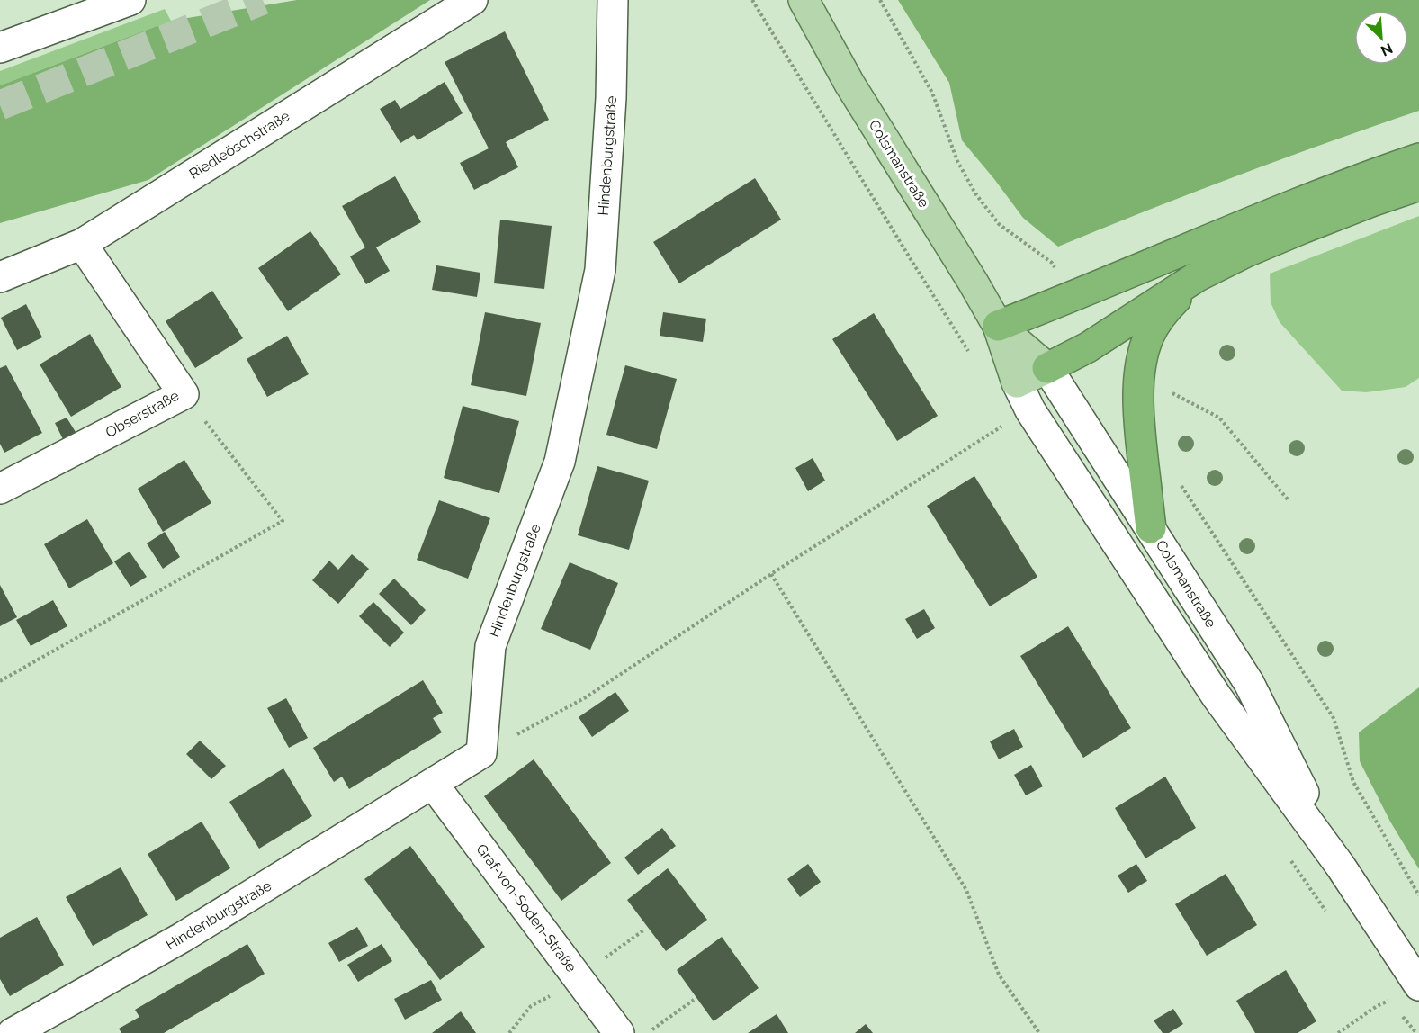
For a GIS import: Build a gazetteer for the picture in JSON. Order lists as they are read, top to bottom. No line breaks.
{"streets":{"main road":["Colsmanstraße"],"street":["Riedleöschstraße","Hindenburgstraße","Obserstraße","Graf-von-Soden-Straße"]},"crossings":[["Riedleöschstraße","Obserstraße"],["Hindenburgstraße","Graf-von-Soden-Straße"]],"north":"bottom right"}
